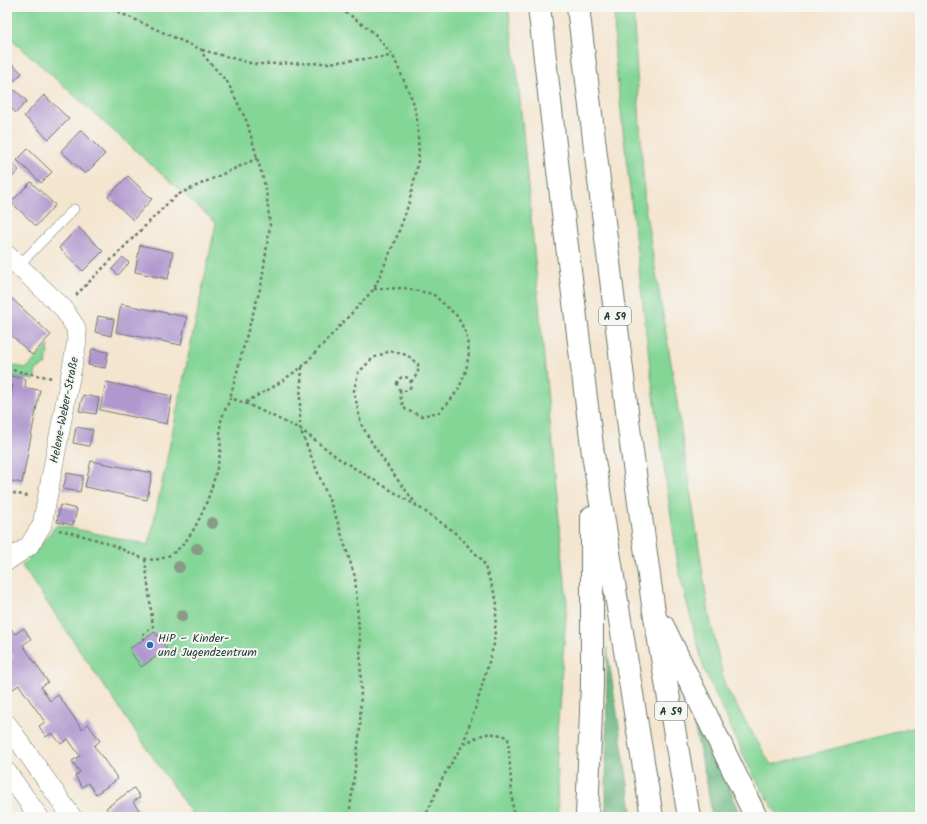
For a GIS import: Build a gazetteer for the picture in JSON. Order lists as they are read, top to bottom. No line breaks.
{"streets":{"highway":["A 59"],"street":["Helene-Weber-Straße"]},"places":["HiP – Kinder- und Jugendzentrum"]}
